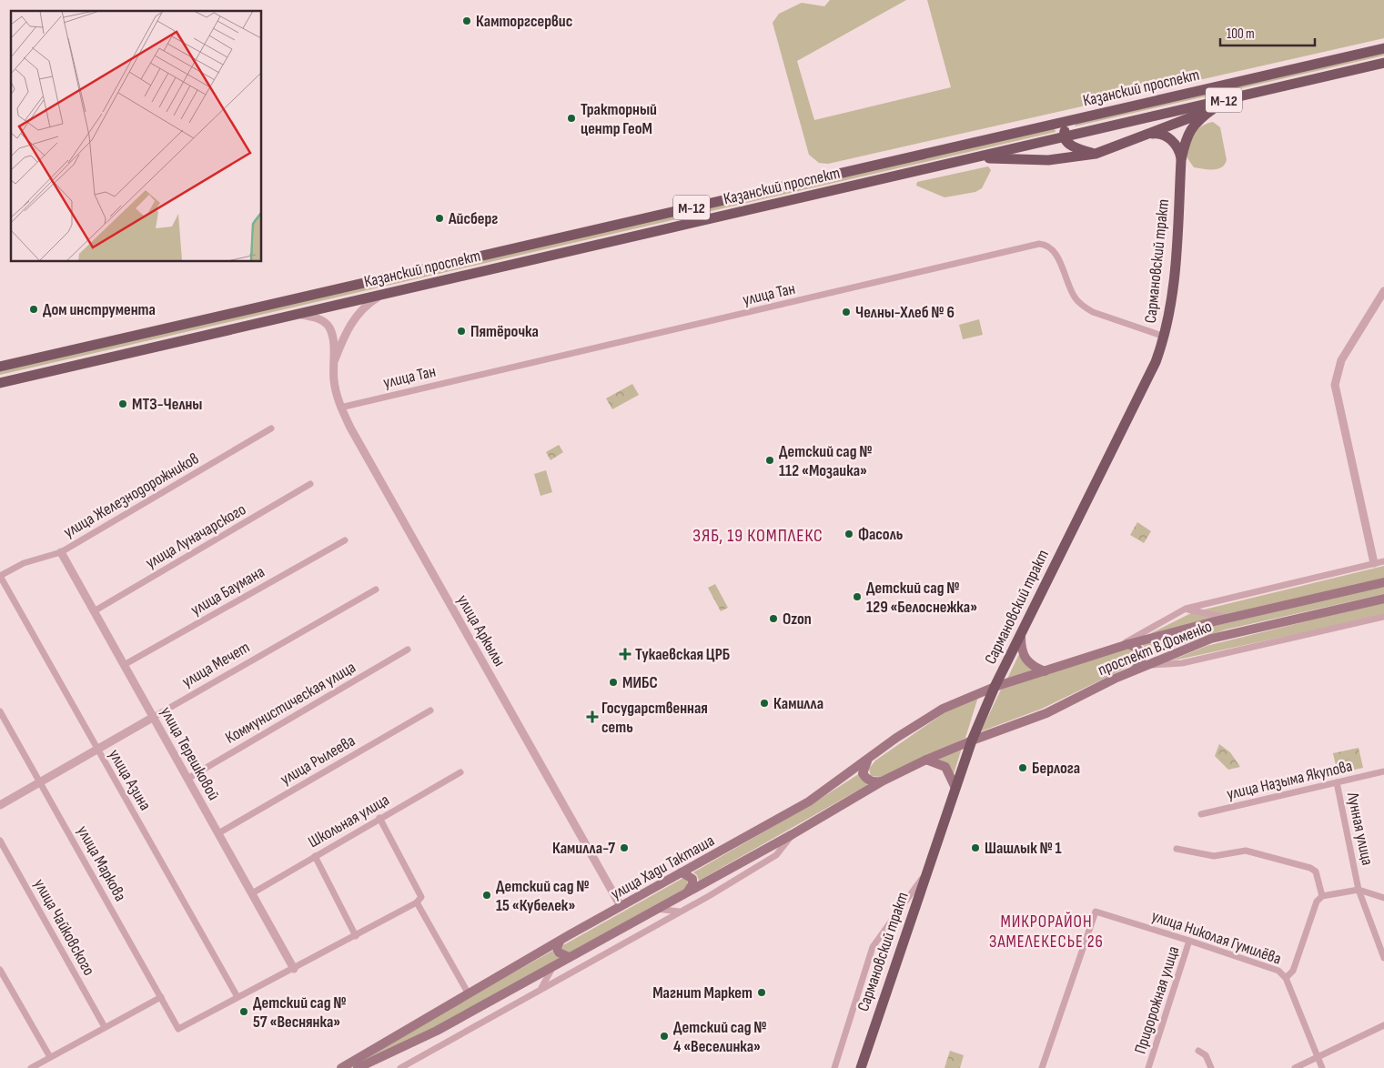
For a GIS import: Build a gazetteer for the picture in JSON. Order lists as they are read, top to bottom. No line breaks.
{"streets":{"main road":["Казанский проспект","М-12","Сармановский тракт","проспект В.Фоменко","улица Хади Такташа"],"street":["улица Тан","улица Железнодорожников","улица Луначарского","улица Баумана","улица Аркылы","улица Мечет","Коммунистическая улица","улица Терешковой","улица Рылеева","улица Азина","улица Назыма Якупова","Школьная улица","Лунная улица","улица Маркова","улица Чайковского","улица Николая Гумилёва","Придорожная улица"]},"crossings":[["Казанский проспект","улица Аркылы"],["Сармановский тракт","улица Тан"],["Сармановский тракт","проспект В.Фоменко"],["Сармановский тракт","улица Хади Такташа"],["улица Тан","улица Аркылы"],["улица Железнодорожников","улица Терешковой"],["улица Железнодорожников","улица Азина"],["улица Луначарского","улица Терешковой"],["улица Баумана","улица Терешковой"],["улица Аркылы","улица Хади Такташа"],["проспект В.Фоменко","улица Хади Такташа"],["улица Мечет","улица Терешковой"],["улица Мечет","улица Азина"],["улица Мечет","улица Маркова"],["Коммунистическая улица","улица Терешковой"],["улица Терешковой","улица Рылеева"],["улица Терешковой","Школьная улица"],["улица Азина","улица Маркова"],["улица Назыма Якупова","Лунная улица"],["улица Николая Гумилёва","Придорожная улица"]],"districts":["ЗЯБ, 19 КОМПЛЕКС","МИКРОРАЙОН ЗАМЕЛЕКЕСЬЕ 26"],"places":{"other":["Камторгсервис","Тракторный центр ГеоМ","Айсберг","Дом инструмента","Челны-Хлеб № 6","Пятёрочка","МТЗ-Челны","Детский сад № 112 «Мозаика»","Фасоль","Детский сад № 129 «Белоснежка»","Ozon","МИБС","Камилла","Берлога","Камилла-7","Шашлык № 1","Детский сад № 15 «Кубелек»","Магнит Маркет","Детский сад № 57 «Веснянка»","Детский сад № 4 «Веселинка»"],"health":["Тукаевская ЦРБ","Государственная сеть"]},"scale_bar":"100 m"}
